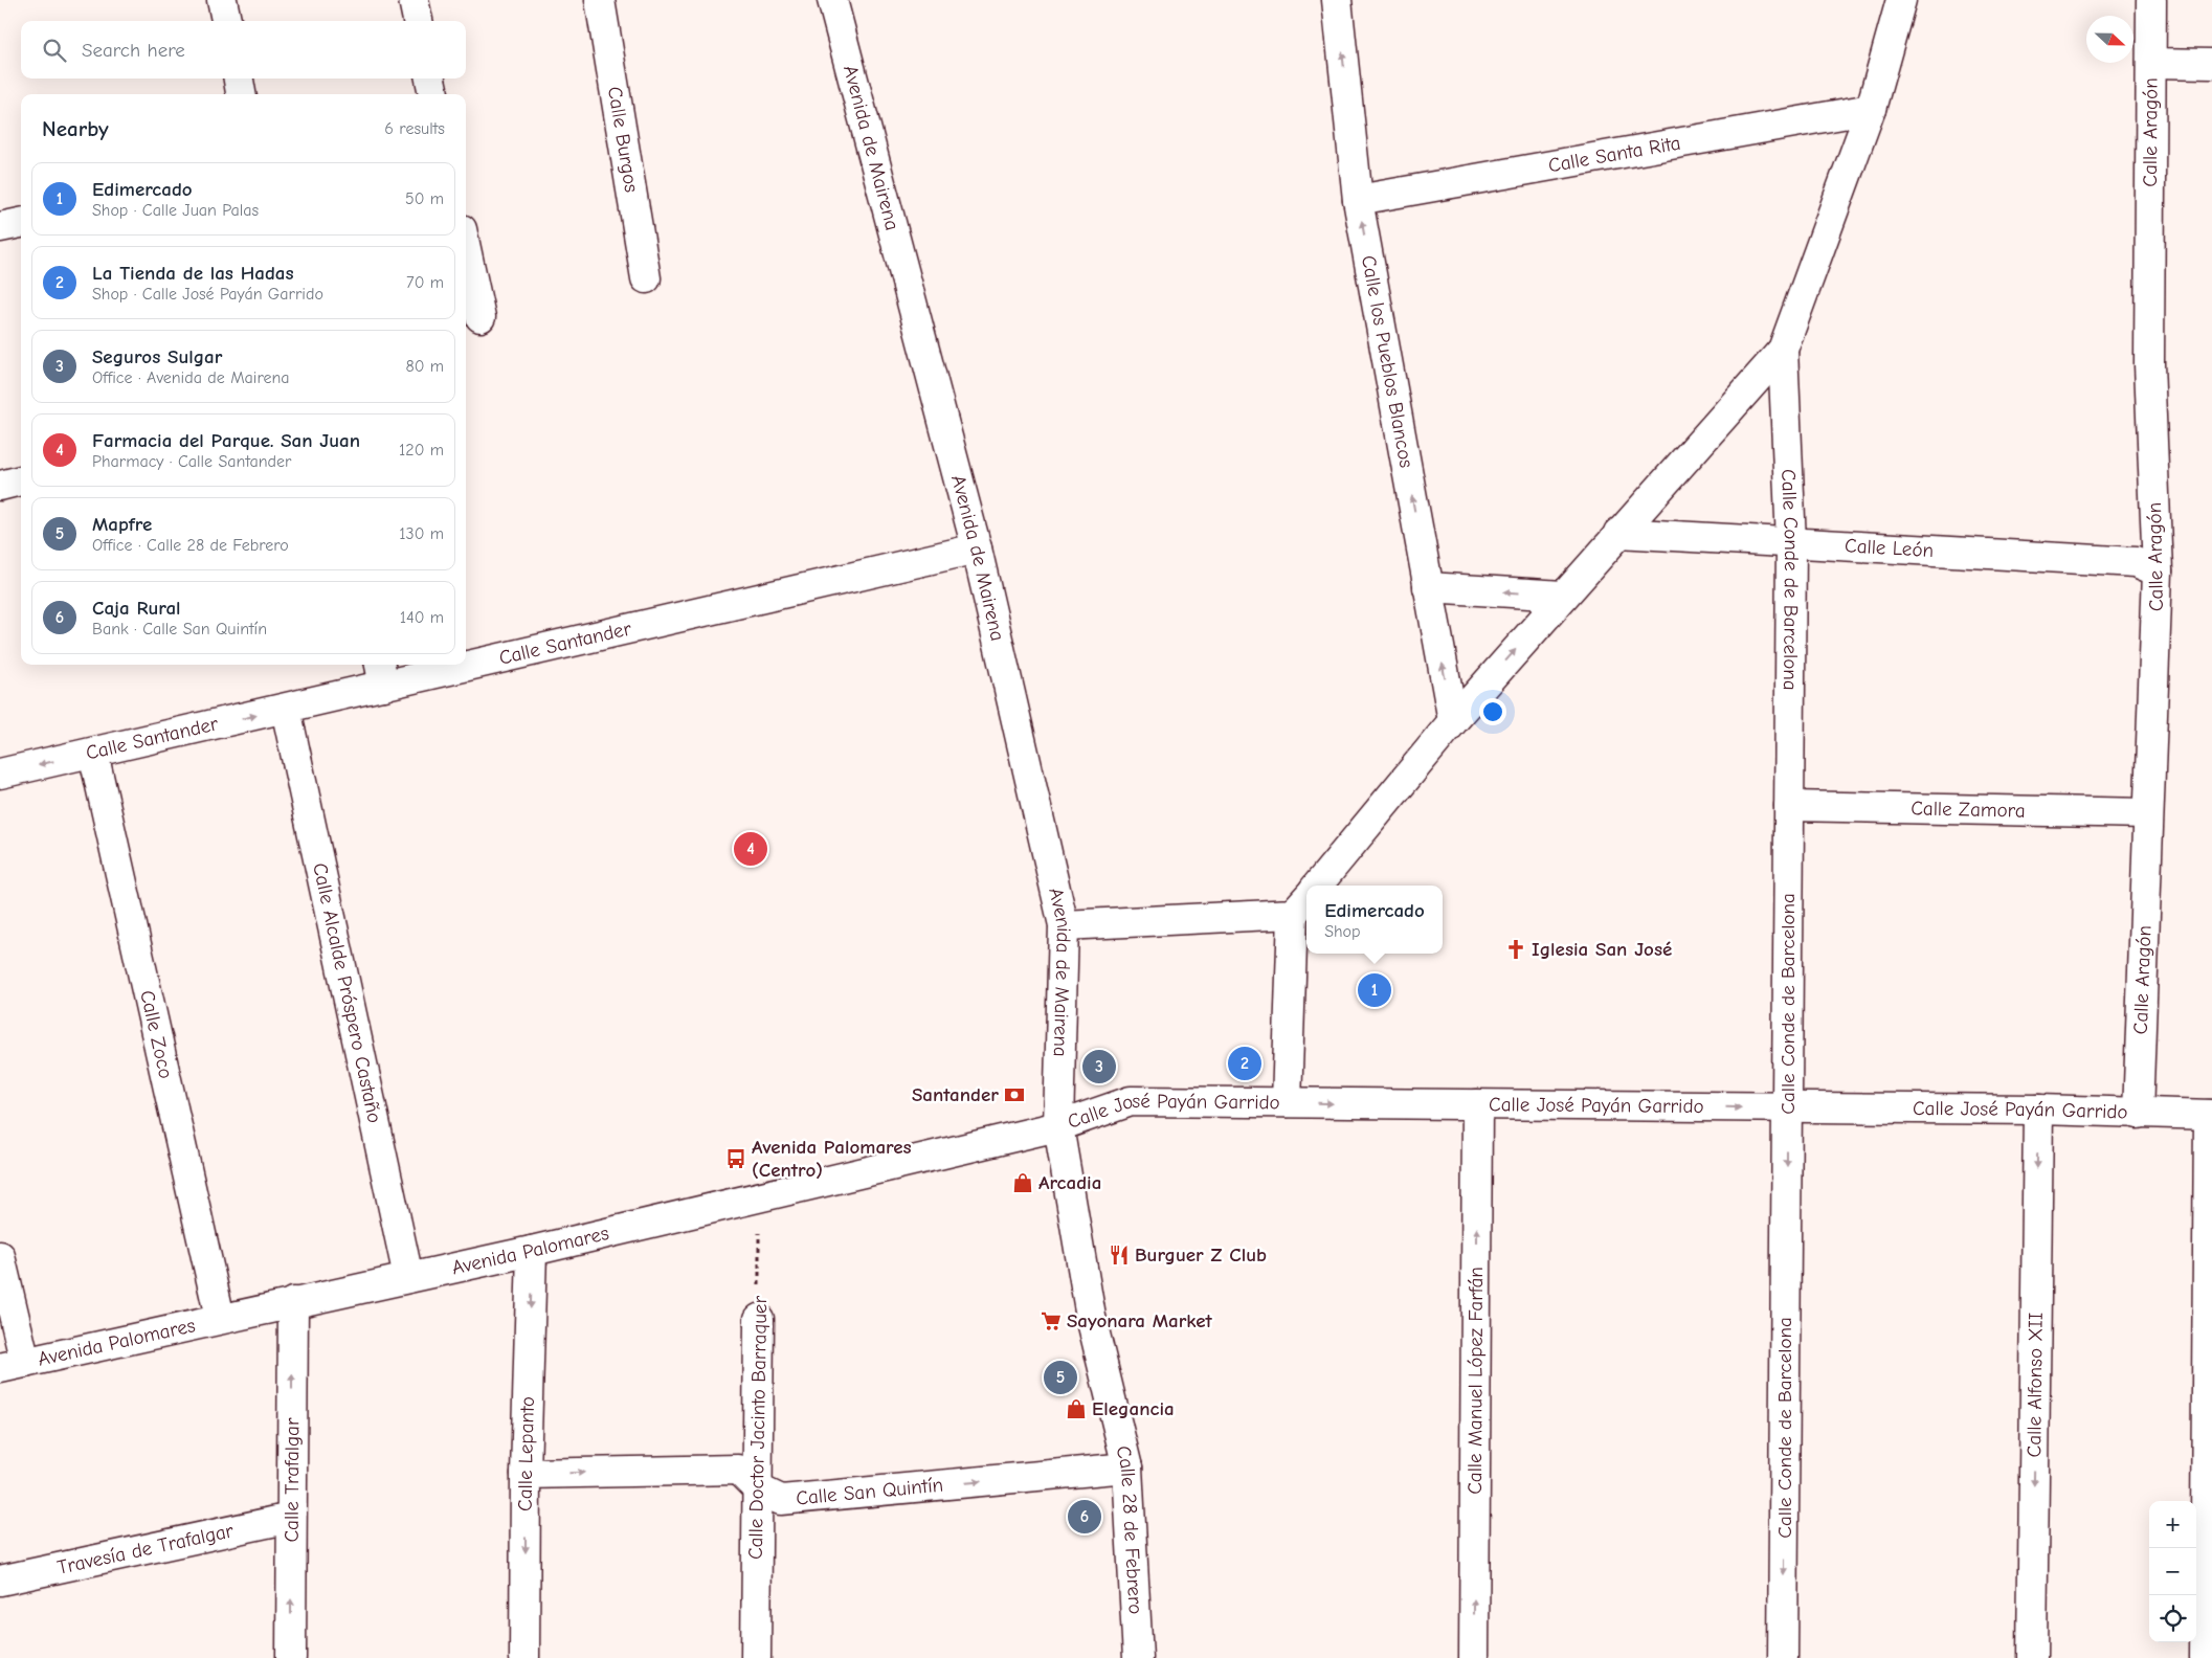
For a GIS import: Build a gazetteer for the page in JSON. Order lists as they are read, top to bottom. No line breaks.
{"streets":{"street":["Calle Aragón","Calle Burgos","Avenida de Mairena","Calle Santa Rita","Calle los Pueblos Blancos","Calle León","Calle Conde de Barcelona","Calle Santander","Calle Zamora","Calle Alcalde Próspero Castaño","Calle Zoco","Calle José Payán Garrido","Avenida Palomares","Calle Manuel López Farfán","Calle Alfonso XII","Calle Doctor Jacinto Barraquer","Calle Lepanto","Calle Trafalgar","Calle San Quintín","Calle 28 de Febrero","Travesía de Trafalgar"]},"crossings":[["Calle Aragón","Calle León"],["Calle Aragón","Calle Zamora"],["Calle Aragón","Calle José Payán Garrido"],["Avenida de Mairena","Calle Santander"],["Avenida de Mairena","Calle José Payán Garrido"],["Avenida de Mairena","Avenida Palomares"],["Avenida de Mairena","Calle 28 de Febrero"],["Calle Santa Rita","Calle los Pueblos Blancos"],["Calle León","Calle Conde de Barcelona"],["Calle Conde de Barcelona","Calle Zamora"],["Calle Conde de Barcelona","Calle José Payán Garrido"],["Calle Santander","Calle Alcalde Próspero Castaño"],["Calle Santander","Calle Zoco"],["Calle Alcalde Próspero Castaño","Avenida Palomares"],["Calle Zoco","Avenida Palomares"],["Calle José Payán Garrido","Avenida Palomares"],["Calle José Payán Garrido","Calle Manuel López Farfán"],["Calle José Payán Garrido","Calle Alfonso XII"],["Calle José Payán Garrido","Calle 28 de Febrero"],["Avenida Palomares","Calle Doctor Jacinto Barraquer"],["Avenida Palomares","Calle Lepanto"],["Avenida Palomares","Calle Trafalgar"],["Avenida Palomares","Calle 28 de Febrero"],["Calle Doctor Jacinto Barraquer","Calle San Quintín"],["Calle Lepanto","Calle San Quintín"],["Calle Trafalgar","Travesía de Trafalgar"],["Calle San Quintín","Calle 28 de Febrero"]],"one_way":["Calle los Pueblos Blancos","Calle Conde de Barcelona","Calle José Payán Garrido","Calle Manuel López Farfán","Calle Lepanto","Calle Trafalgar","Calle San Quintín"],"places":{"church":["Iglesia San José"],"bank":["Santander"],"bus stop":["Avenida Palomares (Centro)"],"shop":["Arcadia","Elegancia"],"restaurant":["Burguer Z Club"],"supermarket":["Sayonara Market"]},"north":"right","page":{"search":"Search here","heading":["Nearby","6 results"],"list":[{"mark":"1","name":"Edimercado","note":"Shop · Calle Juan Palas","value":"50 m"},{"mark":"2","name":"La Tienda de las Hadas","note":"Shop · Calle José Payán Garrido","value":"70 m"},{"mark":"3","name":"Seguros Sulgar","note":"Office · Avenida de Mairena","value":"80 m"},{"mark":"4","name":"Farmacia del Parque. San Juan","note":"Pharmacy · Calle Santander","value":"120 m"},{"mark":"5","name":"Mapfre","note":"Office · Calle 28 de Febrero","value":"130 m"},{"mark":"6","name":"Caja Rural","note":"Bank · Calle San Quintín","value":"140 m"}],"pins":["4","1","2","3","5","6"],"popup":["Edimercado","Shop"],"map_buttons":["+","−"]}}
